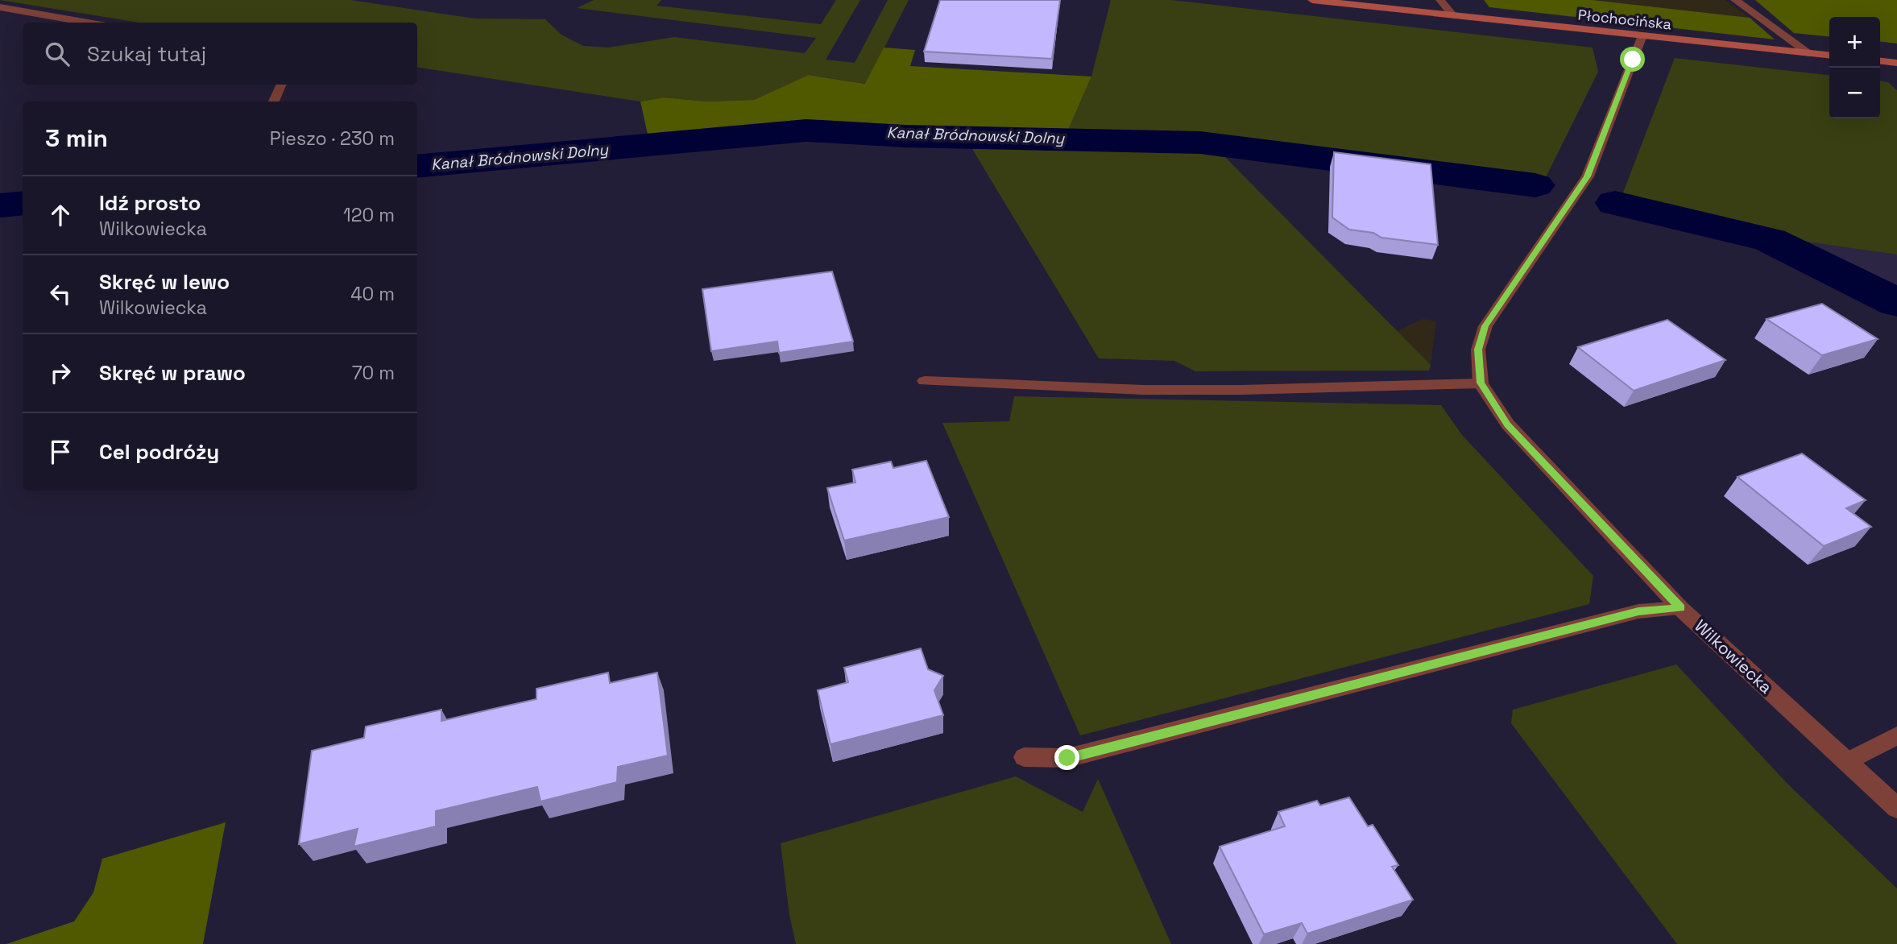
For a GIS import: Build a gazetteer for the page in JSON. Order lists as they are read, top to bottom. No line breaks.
{"streets":{"main road":["Płochocińska"],"street":["Wilkowiecka"]},"crossings":[["Płochocińska","Wilkowiecka"]],"water":["Kanał Bródnowski Dolny"],"page":{"map_buttons":["+","−"],"search":"Szukaj tutaj","heading":["3 min","Pieszo · 230 m"],"list":[["Idź prosto","Wilkowiecka","120 m"],["Skręć w lewo","Wilkowiecka","40 m"],["Skręć w prawo","70 m"],"Cel podróży"]}}
